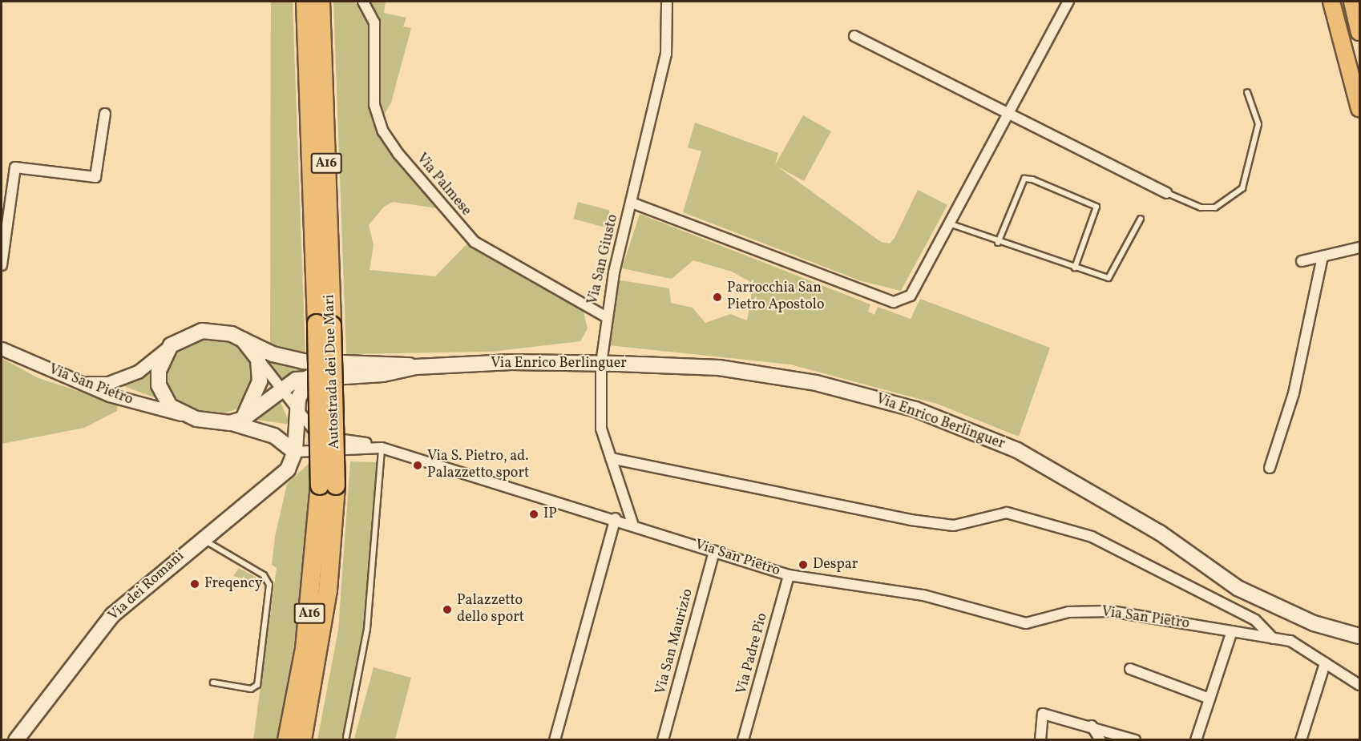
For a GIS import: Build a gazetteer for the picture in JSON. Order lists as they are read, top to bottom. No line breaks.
{"streets":{"highway":["A16","Autostrada dei Due Mari"],"main road":["Via Enrico Berlinguer","Via dei Romani"],"street":["Via Palmese","Via San Giusto","Via San Pietro","Via San Maurizio","Via Padre Pio"]},"crossings":[["Via Palmese","Via San Giusto"],["Via San Giusto","Via Enrico Berlinguer"],["Via San Giusto","Via San Pietro"],["Via Enrico Berlinguer","Via San Pietro"],["Via San Pietro","Via dei Romani"],["Via San Pietro","Via San Maurizio"],["Via San Pietro","Via Padre Pio"]],"places":["Parrocchia San Pietro Apostolo","Via S. Pietro, ad. Palazzetto sport","IP","Despar","Freqency","Palazzetto dello sport"]}
